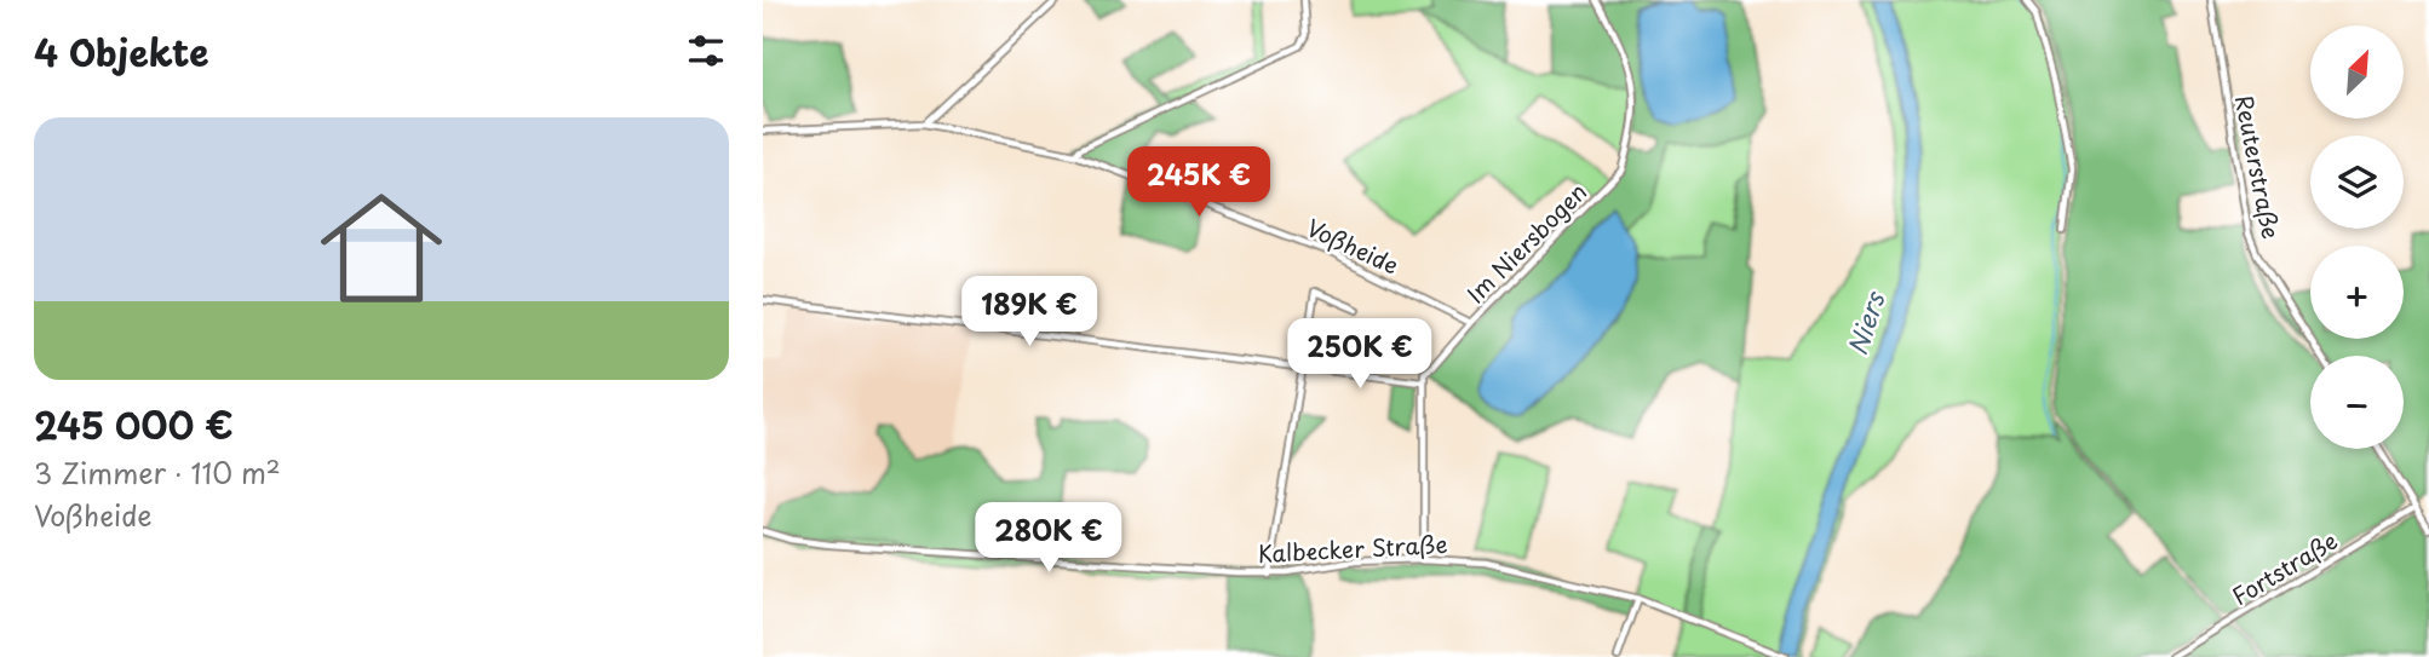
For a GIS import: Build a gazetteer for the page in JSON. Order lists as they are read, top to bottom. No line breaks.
{"streets":{"street":["Reuterstraße","Im Niersbogen","Voßheide","Kalbecker Straße","Fortstraße"]},"crossings":[["Im Niersbogen","Voßheide"]],"water":["Niers"],"north":"top right","page":{"heading":"4 Objekte","map_buttons":["+","−"],"list":[{"name":"245 000 €","note":"3 Zimmer · 110 m² · Voßheide"}],"price":["245K €","189K €","250K €","280K €"]}}
